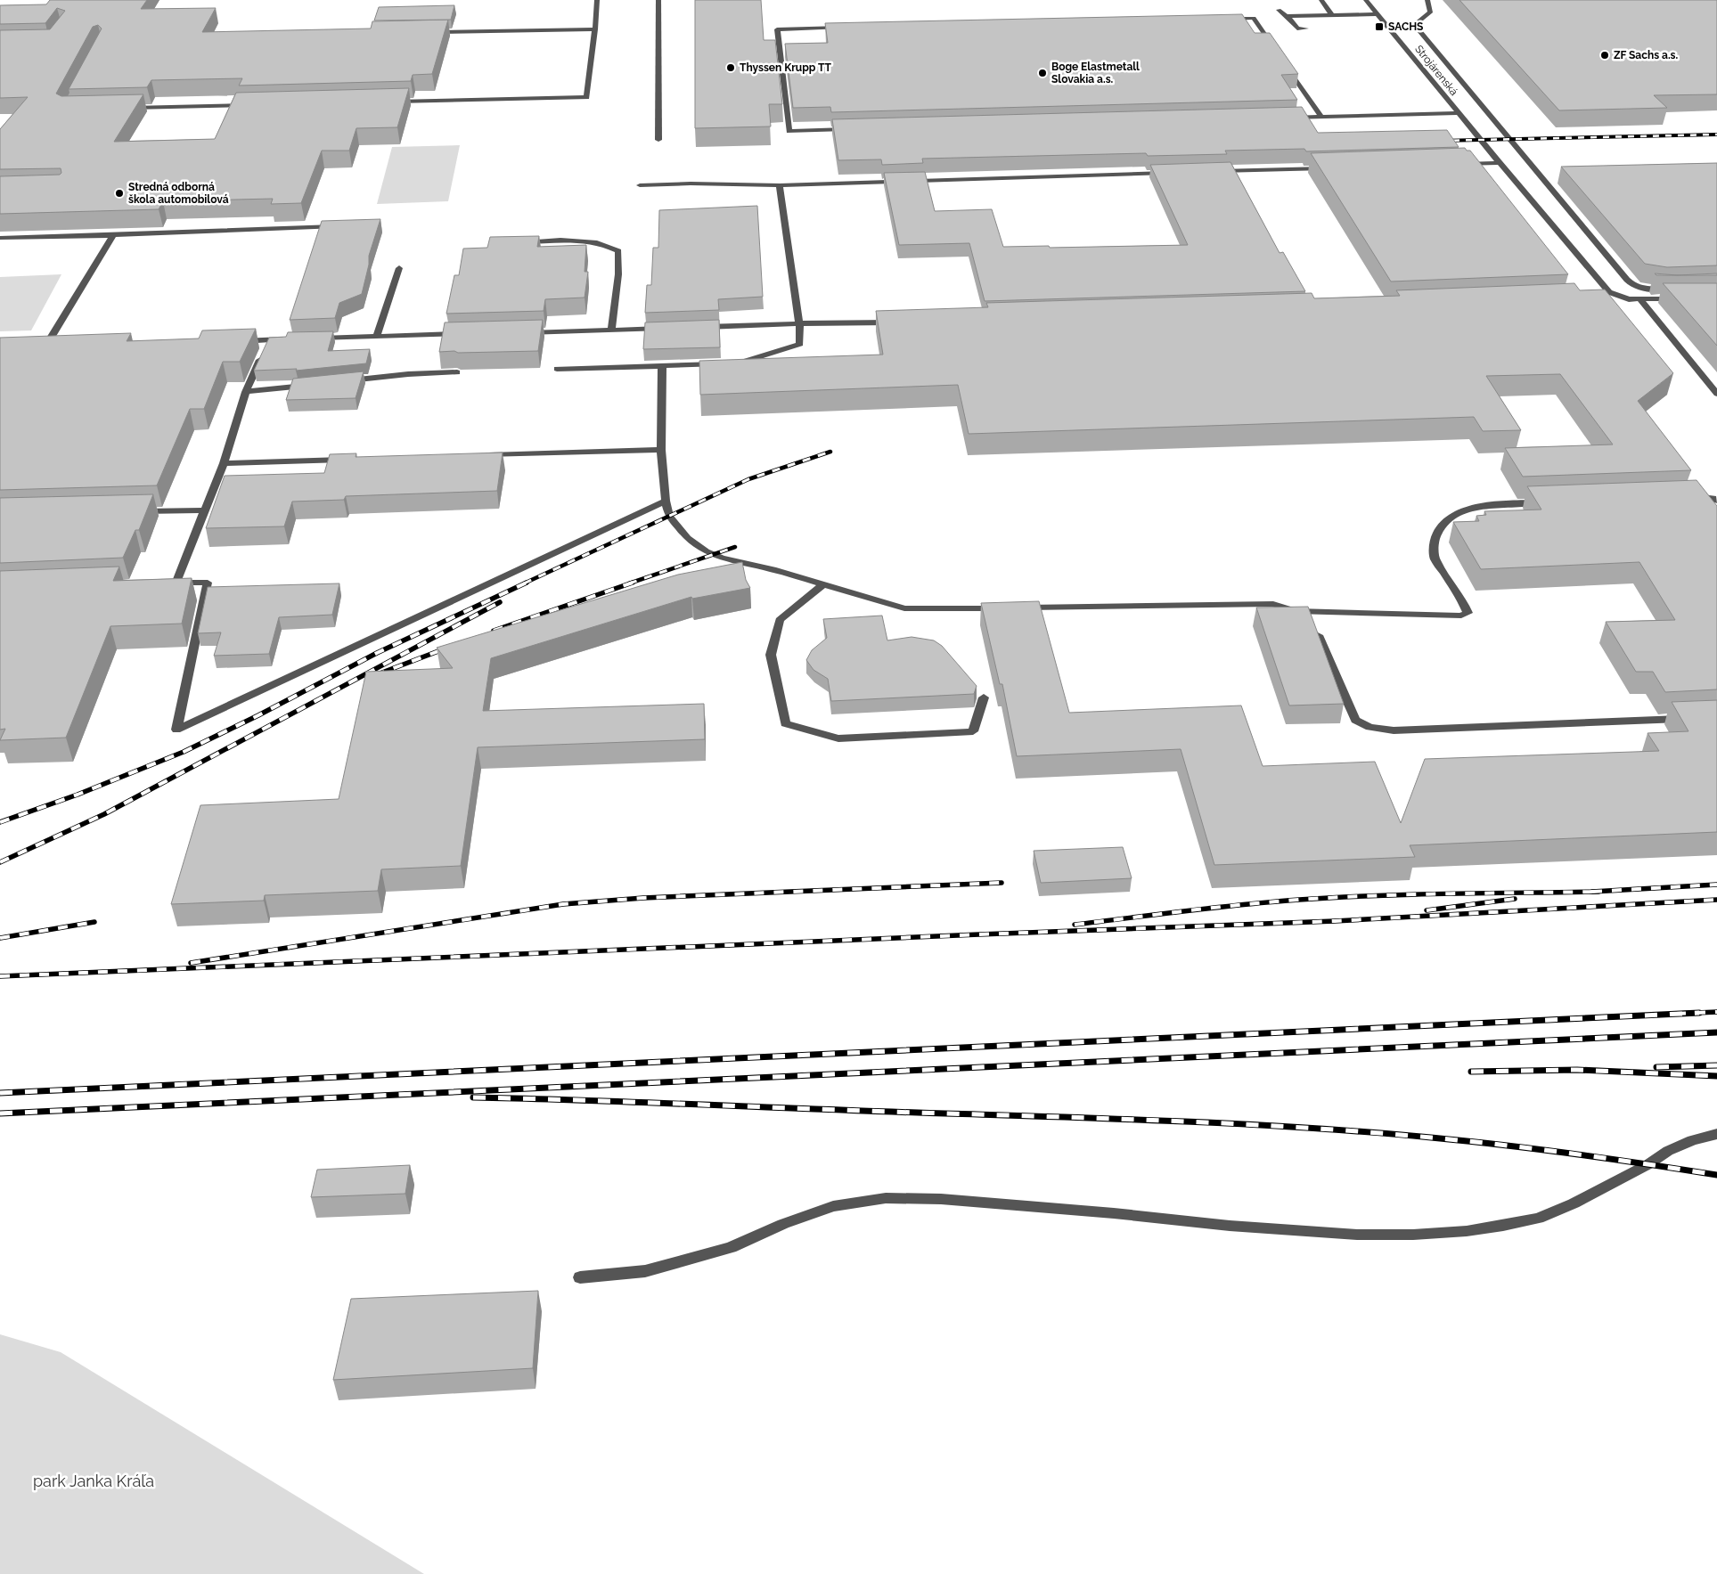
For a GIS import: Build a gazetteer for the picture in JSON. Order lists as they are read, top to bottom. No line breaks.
{"streets":{"street":["Strojárenská"]},"parks":["park Janka Kráľa"],"places":{"transit":["SACHS"],"other":["ZF Sachs a.s.","Thyssen Krupp TT","Boge Elastmetall Slovakia a.s.","Stredná odborná škola automobilová"]}}
